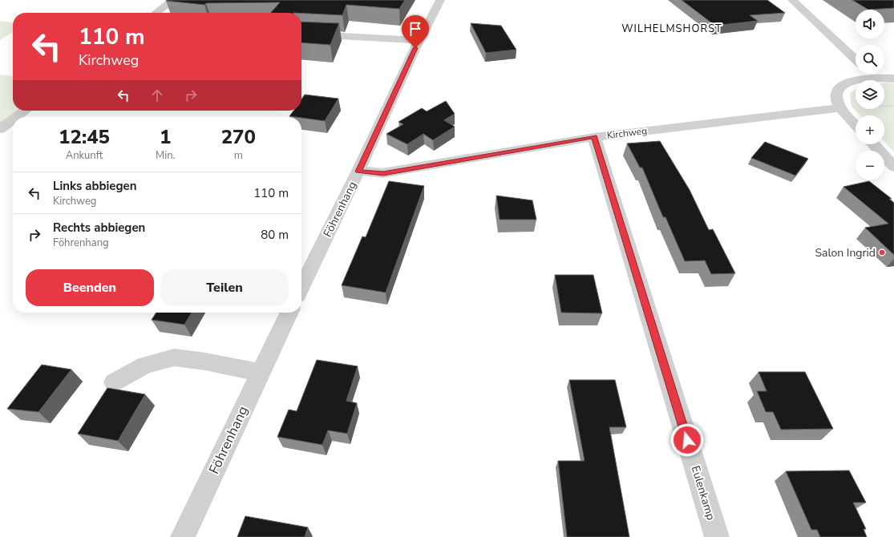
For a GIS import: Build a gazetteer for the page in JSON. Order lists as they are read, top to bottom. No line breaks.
{"streets":{"street":["Kirchweg","Föhrenhang","Eulenkamp"]},"crossings":[["Kirchweg","Föhrenhang"],["Kirchweg","Eulenkamp"]],"districts":["WILHELMSHORST"],"places":["Salon Ingrid"],"page":{"map_buttons":["+","−"],"turn":["110 m","Kirchweg"],"eta":["12:45","Ankunft","1","Min.","270","m"],"list":[{"name":"Links abbiegen","note":"Kirchweg","value":"110 m"},{"name":"Rechts abbiegen","note":"Föhrenhang","value":"80 m"}],"buttons":["Beenden","Teilen"]}}
